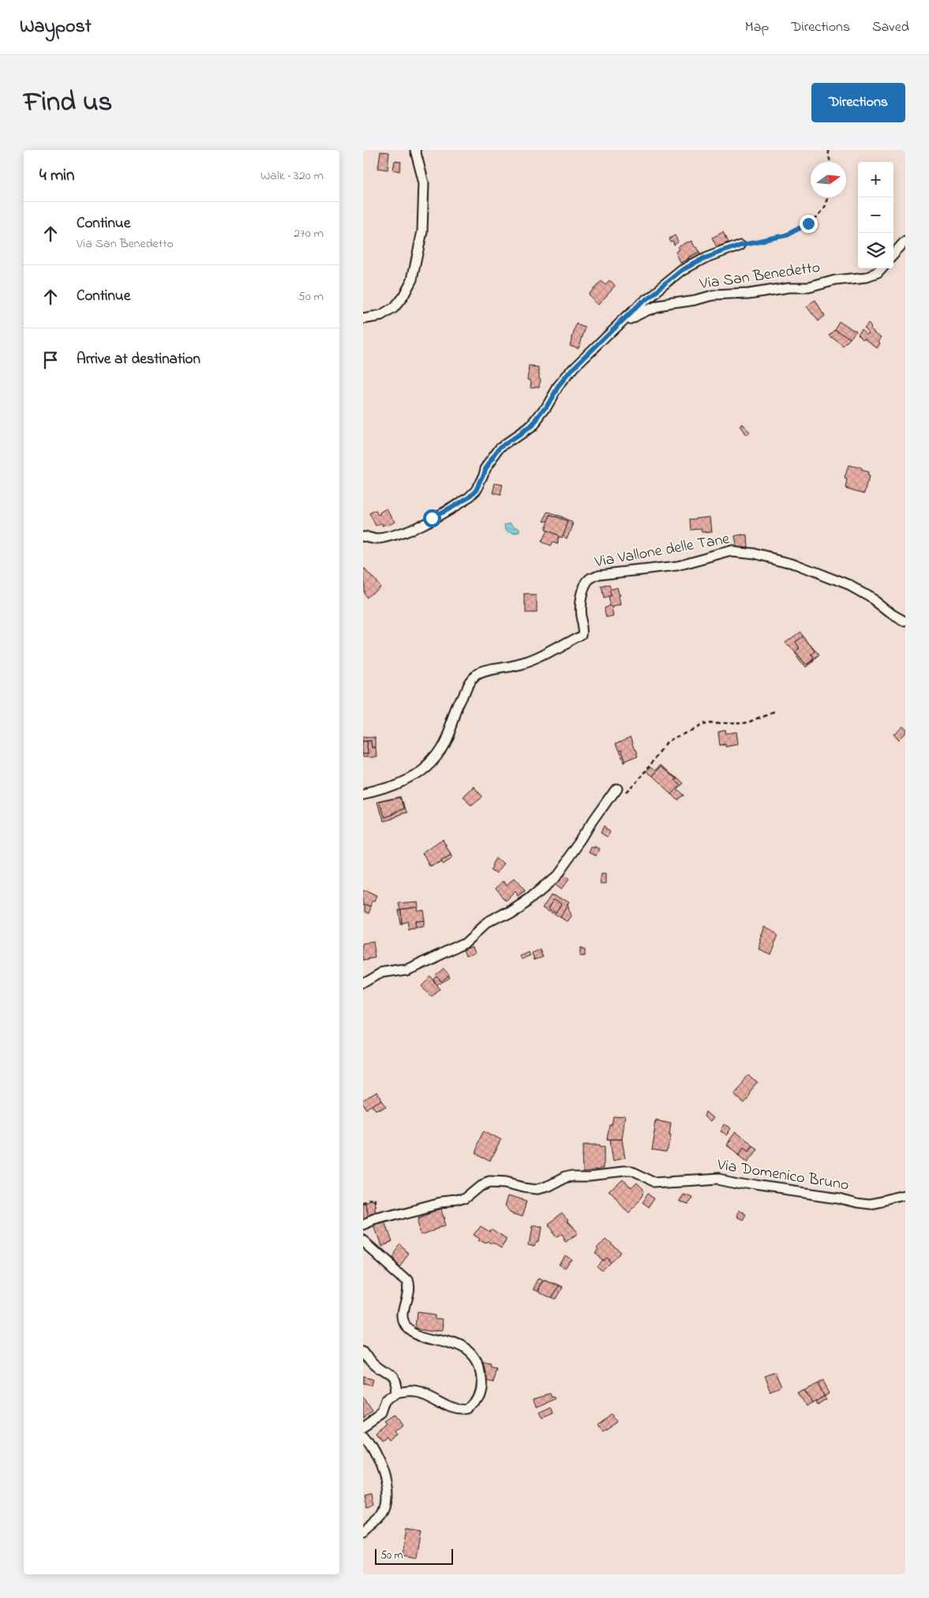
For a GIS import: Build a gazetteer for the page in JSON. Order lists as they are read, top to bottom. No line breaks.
{"streets":{"street":["Via San Benedetto","Via Vallone delle Tane","Via Domenico Bruno"]},"scale_bar":"50 m","north":"right","page":{"header":"Waypost","nav":["Map","Directions","Saved"],"title":"Find us","buttons":"Directions","heading":["4 min","Walk · 320 m"],"map_buttons":["+","−"],"list":[["Continue","Via San Benedetto","270 m"],["Continue","50 m"],"Arrive at destination"],"scale":"50 m"}}
